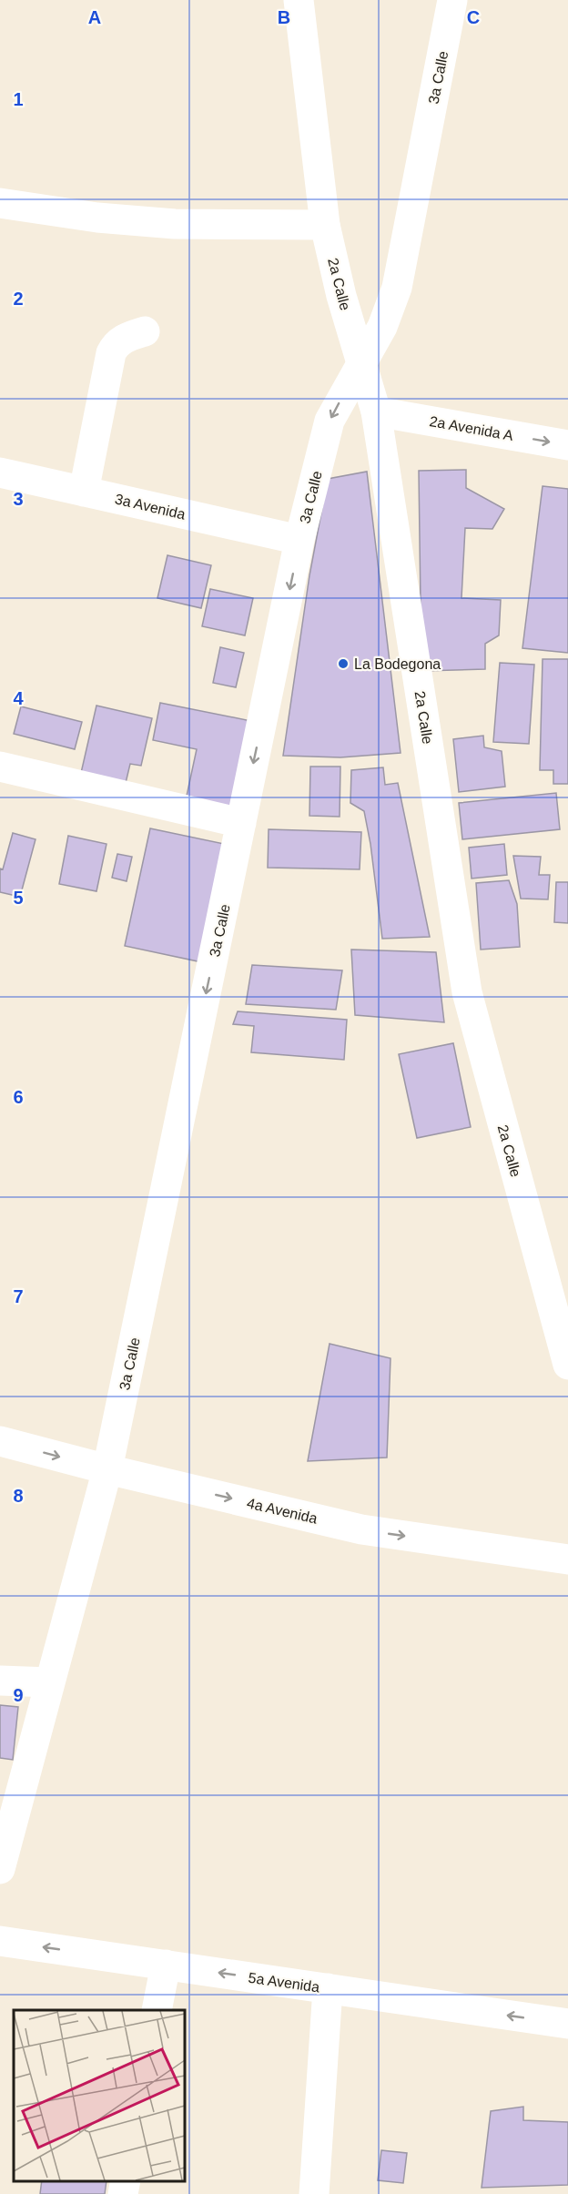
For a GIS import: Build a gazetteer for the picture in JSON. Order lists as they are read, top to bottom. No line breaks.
{"streets":{"street":["3a Calle","2a Calle","2a Avenida A","3a Avenida","4a Avenida","5a Avenida"]},"crossings":[["3a Calle","2a Calle"],["3a Calle","3a Avenida"],["3a Calle","4a Avenida"],["2a Calle","2a Avenida A"]],"one_way":["3a Calle","2a Avenida A","4a Avenida","5a Avenida"],"places":["La Bodegona"],"grid":{"columns":["A","B","C"],"rows":["1","2","3","4","5","6","7","8","9"]}}
